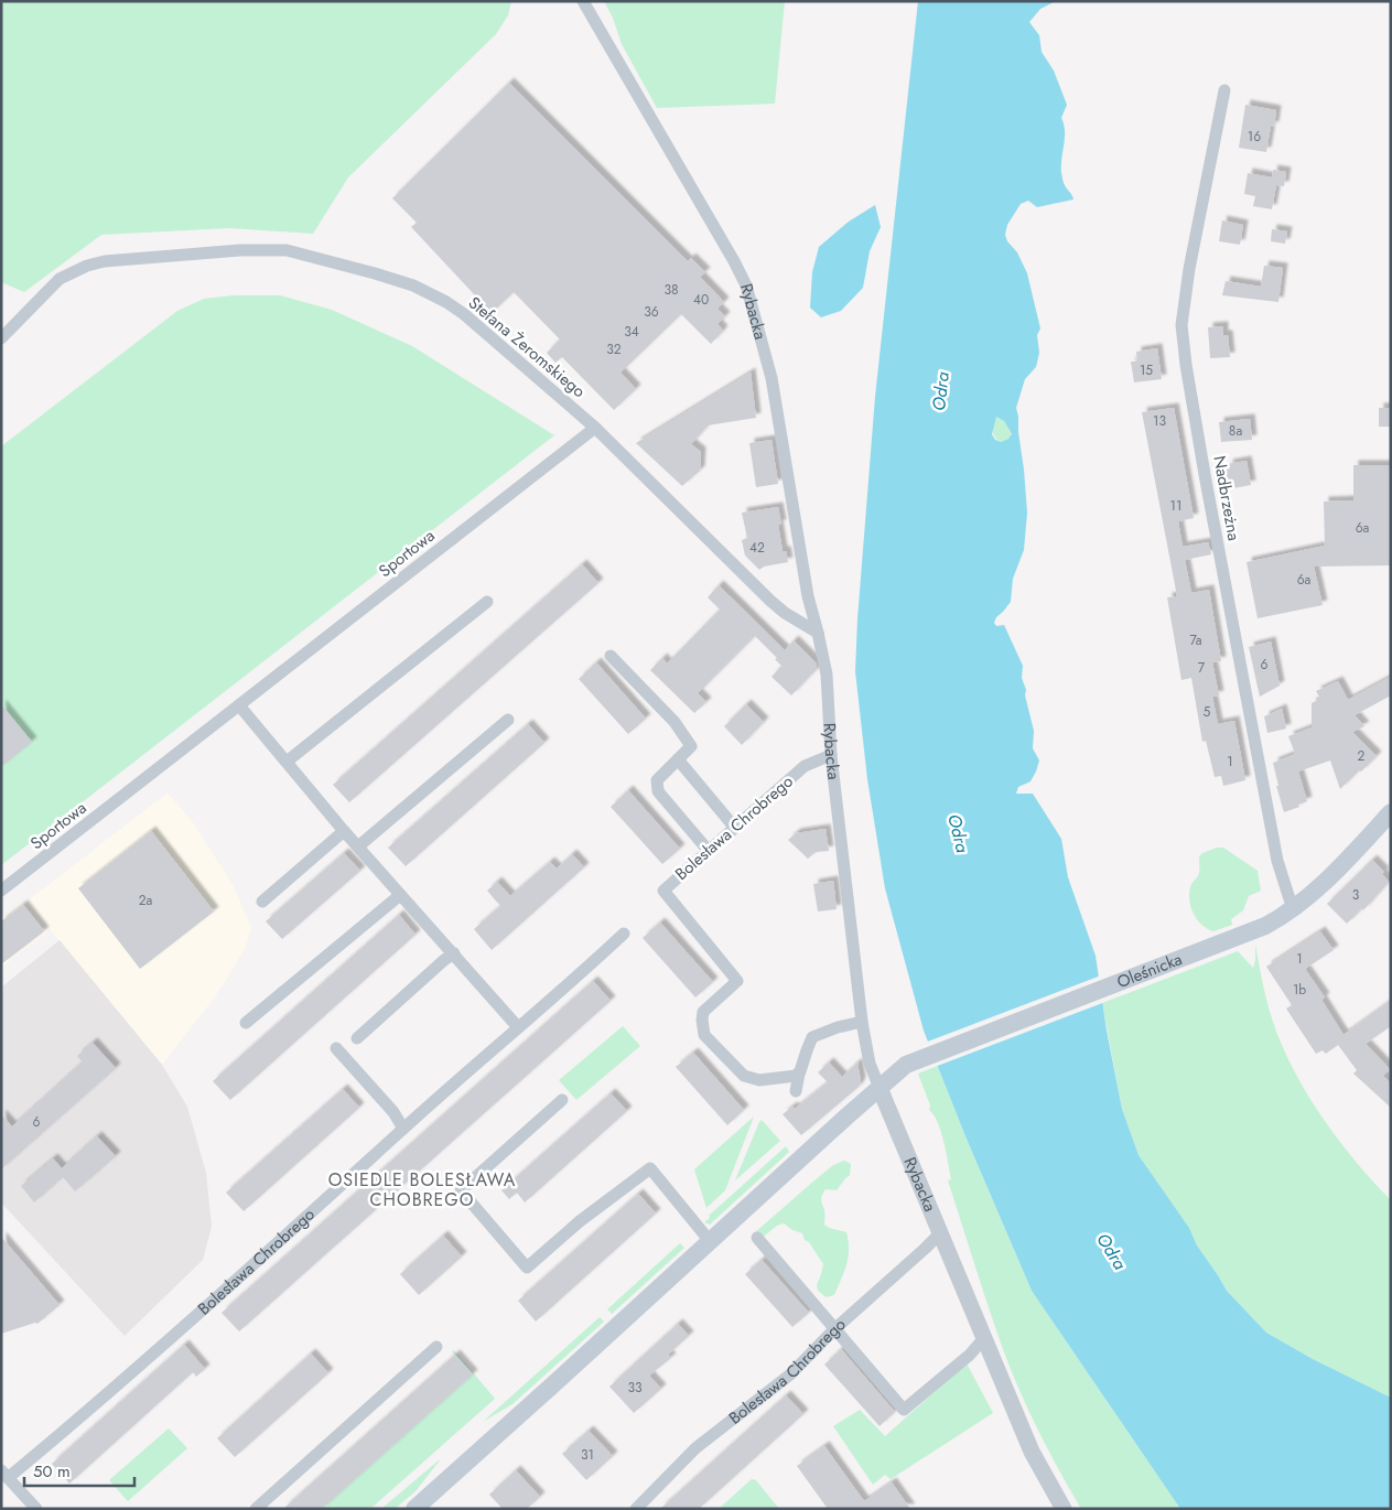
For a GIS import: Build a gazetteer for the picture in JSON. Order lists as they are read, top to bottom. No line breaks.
{"streets":{"main road":["Oleśnicka"],"street":["Rybacka","Stefana Żeromskiego","Nadbrzeżna","Sportowa","Bolesława Chrobrego"]},"crossings":[["Rybacka","Stefana Żeromskiego"],["Rybacka","Bolesława Chrobrego"],["Rybacka","Oleśnicka"],["Stefana Żeromskiego","Sportowa"],["Nadbrzeżna","Oleśnicka"]],"districts":["OSIEDLE BOLESŁAWA CHOBREGO"],"water":["Odra"],"house_numbers":["16","38","40","36","34","32","15","13","8a","11","6a","42","6a","7a","6","7","5","2","1","3","2a","1","1b","6","33","31"],"scale_bar":"50 m"}
